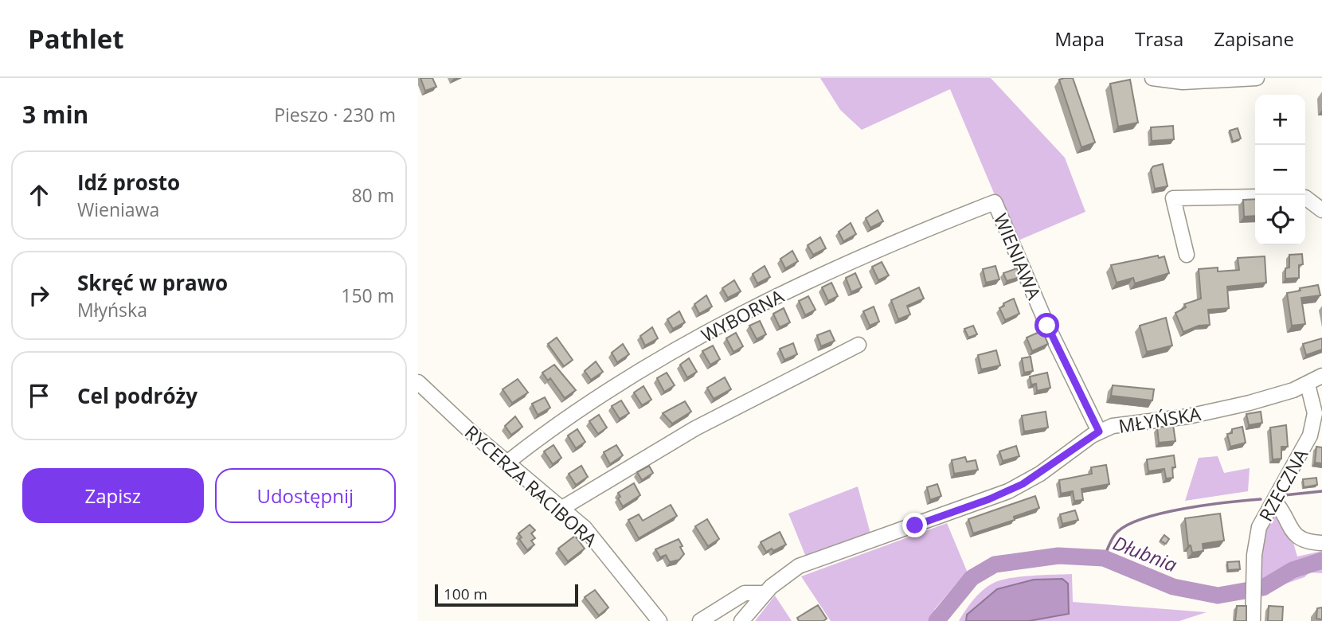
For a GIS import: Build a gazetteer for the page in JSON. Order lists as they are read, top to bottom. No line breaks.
{"streets":{"street":["WIENIAWA","WYBORNA","MŁYŃSKA","RZECZNA","RYCERZA RACIBORA"]},"crossings":[["WIENIAWA","WYBORNA"],["WIENIAWA","MŁYŃSKA"],["WYBORNA","RYCERZA RACIBORA"],["MŁYŃSKA","RZECZNA"]],"water":["Dłubnia"],"scale_bar":"100 m","page":{"header":"Pathlet","nav":["Mapa","Trasa","Zapisane"],"heading":["3 min","Pieszo · 230 m"],"map_buttons":["+","−"],"list":[["Idź prosto","Wieniawa","80 m"],["Skręć w prawo","Młyńska","150 m"],"Cel podróży"],"buttons":["Zapisz","Udostępnij"],"scale":"100 m"}}
